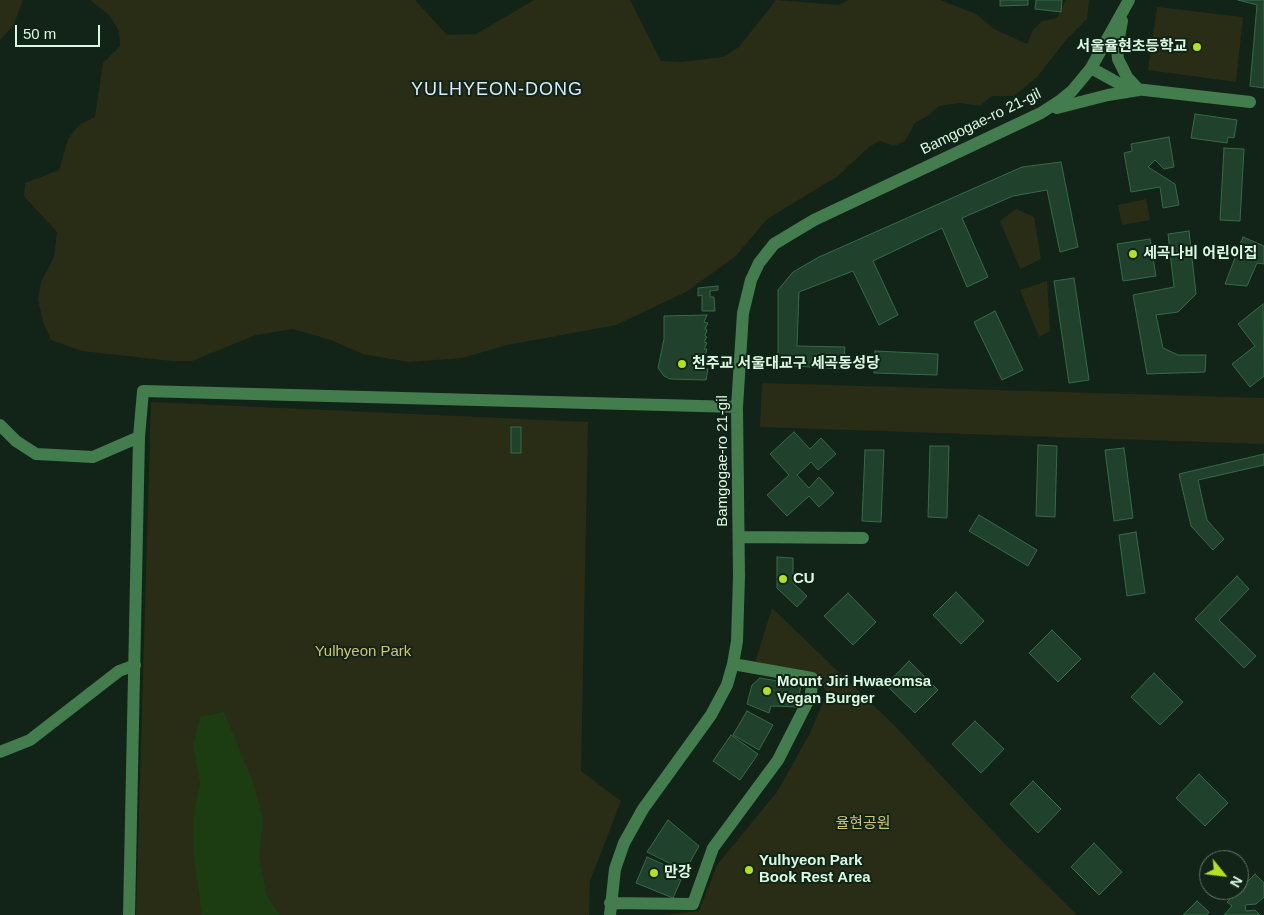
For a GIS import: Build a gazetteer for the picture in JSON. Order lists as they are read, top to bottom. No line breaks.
{"streets":{"street":["Bamgogae-ro 21-gil"]},"districts":["YULHYEON-DONG"],"parks":["Yulhyeon Park","율현공원"],"places":["서울율현초등학교","세곡나비 어린이집","천주교 서울대교구 세곡동성당","CU","Mount Jiri Hwaeomsa Vegan Burger","Yulhyeon Park Book Rest Area","만강"],"scale_bar":"50 m","north":"bottom right"}
